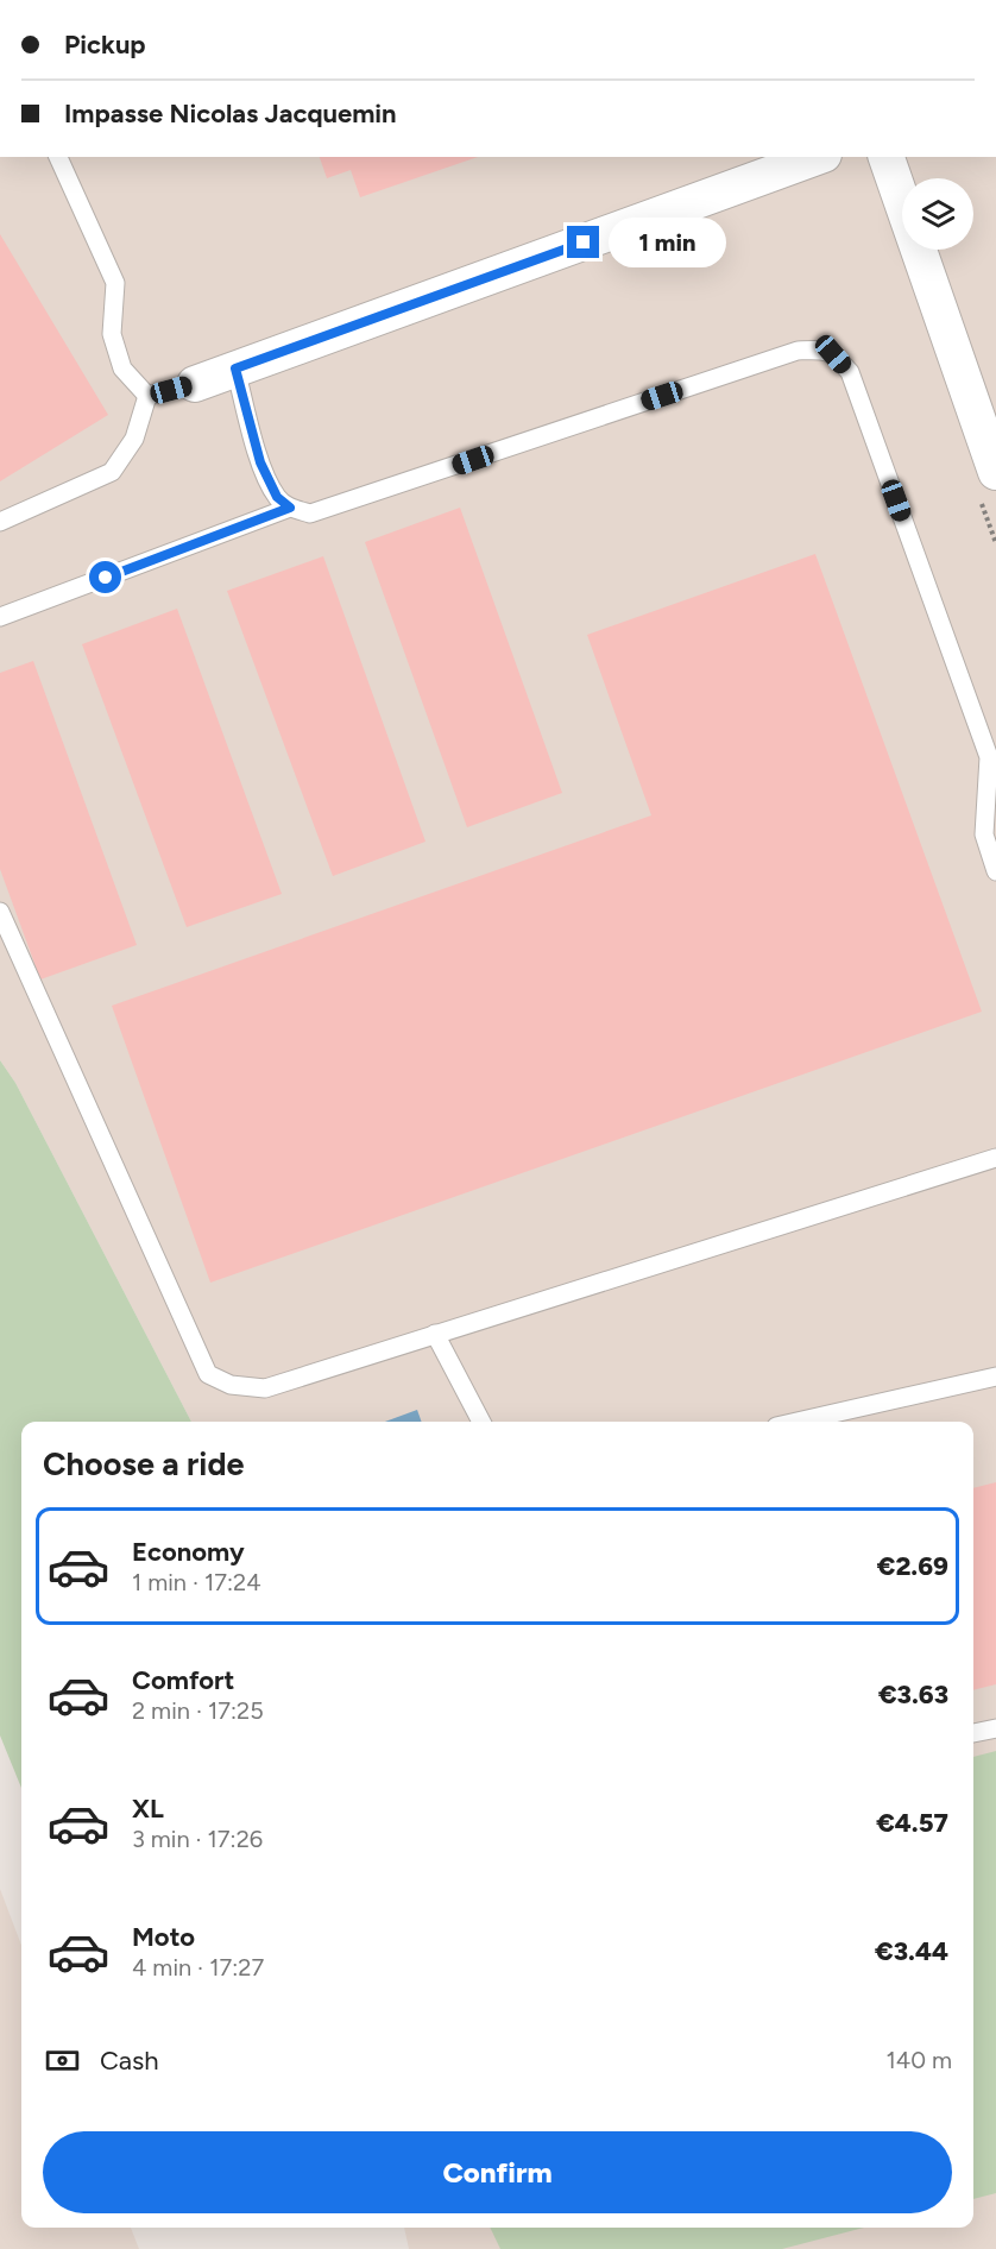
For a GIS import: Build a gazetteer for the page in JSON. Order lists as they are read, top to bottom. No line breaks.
{"page":{"banner":["Pickup","Impasse Nicolas Jacquemin"],"bubble":"1 min","heading":"Choose a ride","list":[{"name":"Economy","note":"1 min · 17:24","value":"€2.69"},{"name":"Comfort","note":"2 min · 17:25","value":"€3.63"},{"name":"XL","note":"3 min · 17:26","value":"€4.57"},{"name":"Moto","note":"4 min · 17:27","value":"€3.44"}],"pay":["Cash","140 m"],"buttons":"Confirm"}}
